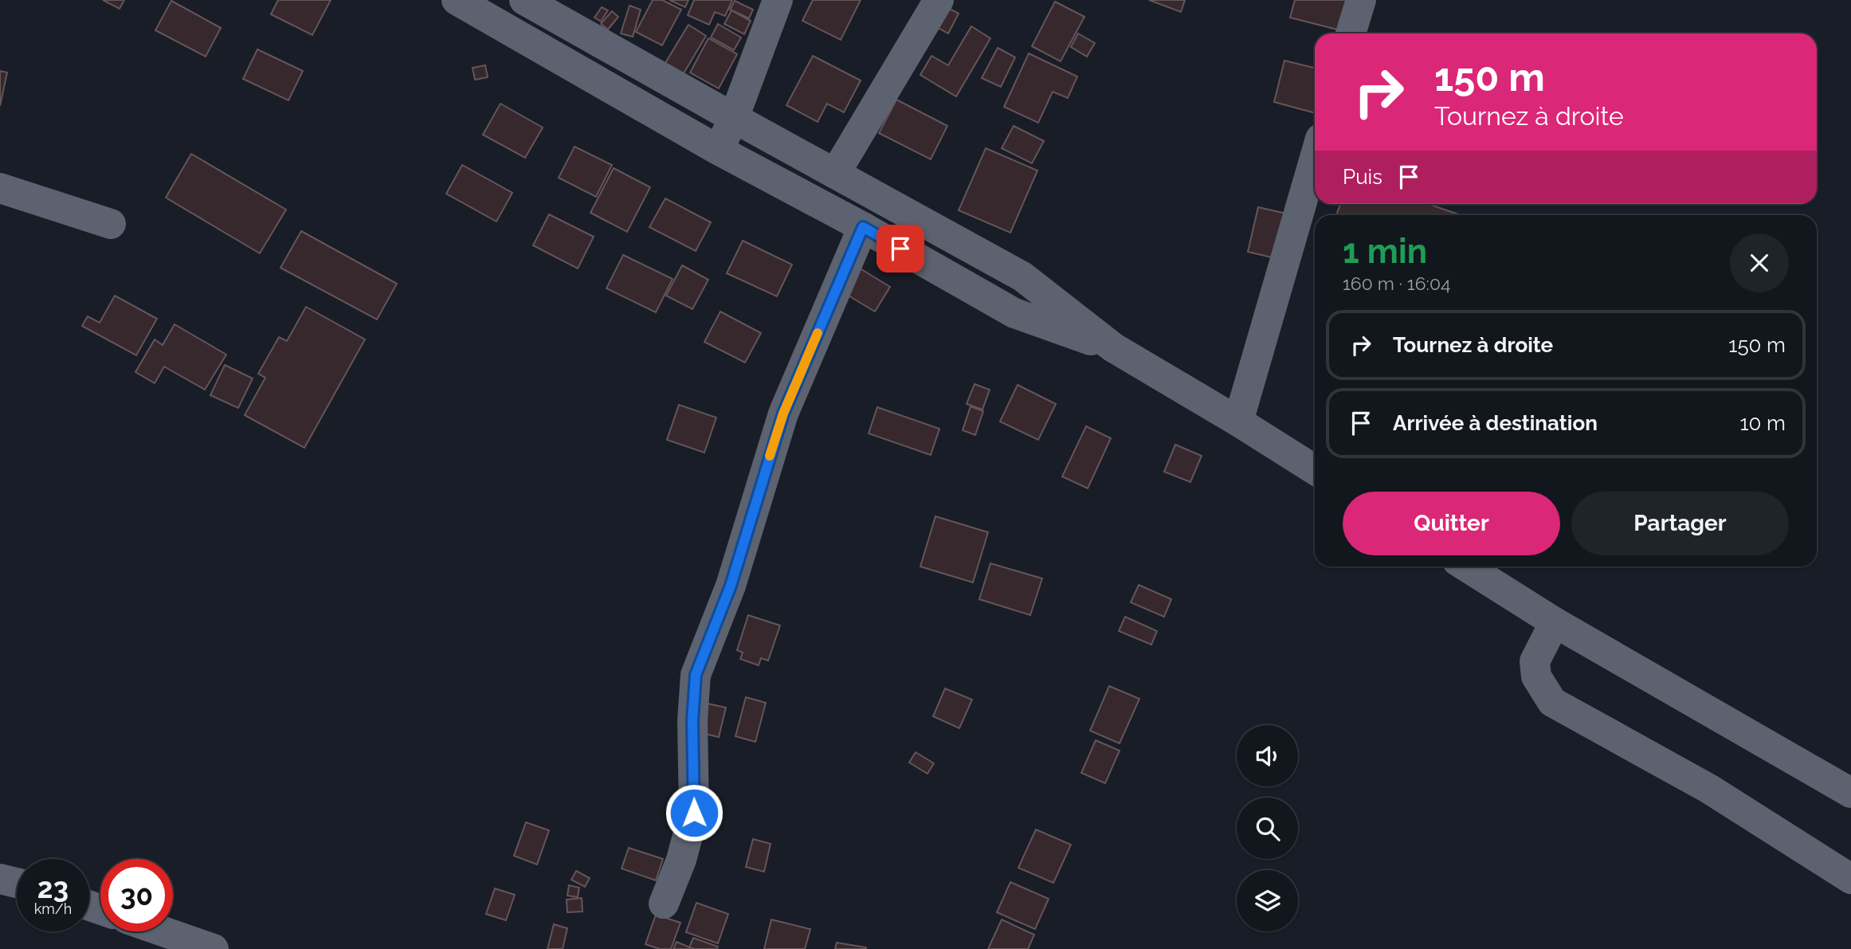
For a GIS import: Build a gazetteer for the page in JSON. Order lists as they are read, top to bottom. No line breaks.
{"page":{"turn":["150 m","Tournez à droite"],"then":"Puis","heading":["1 min","160 m · 16:04"],"list":[{"name":"Tournez à droite","value":"150 m"},{"name":"Arrivée à destination","value":"10 m"}],"buttons":["Quitter","Partager"],"speed":"23 km/h","limit":"30"}}
